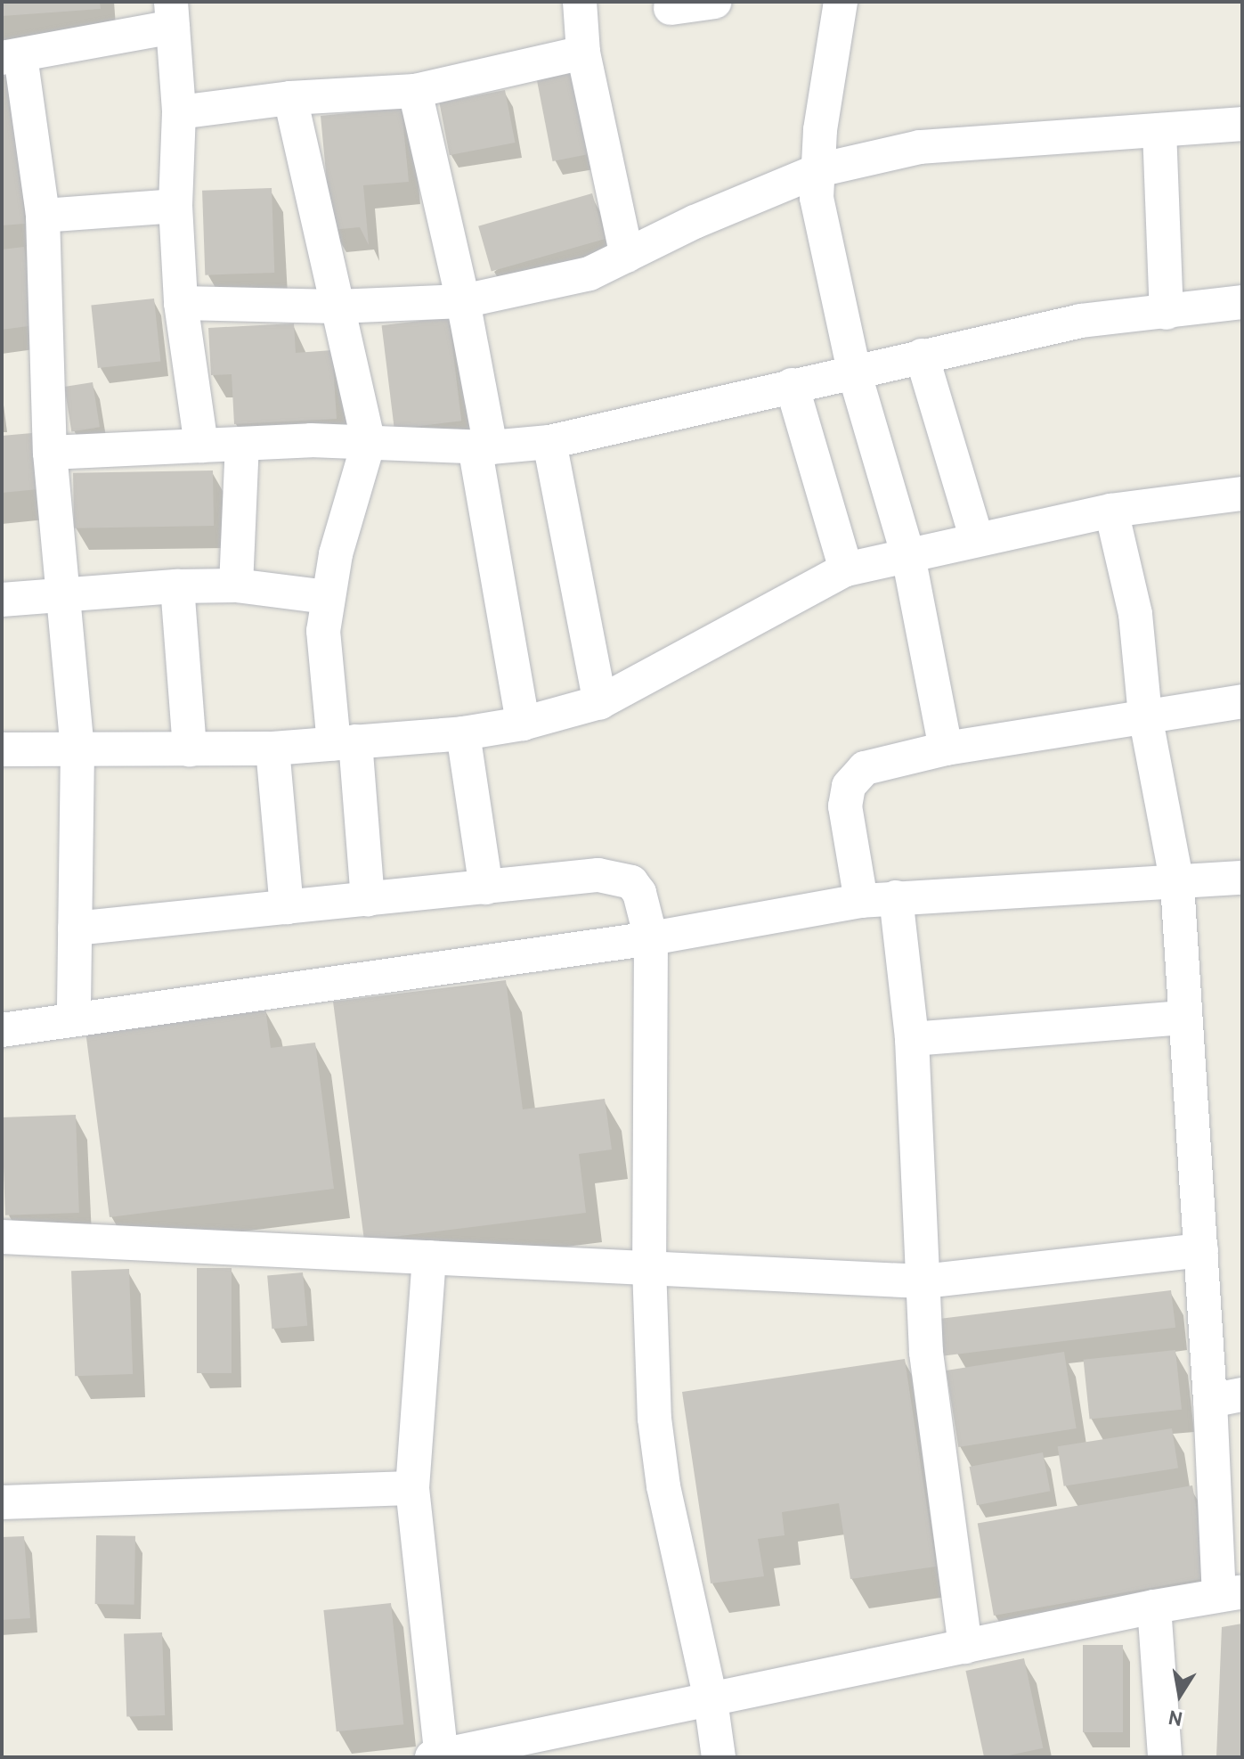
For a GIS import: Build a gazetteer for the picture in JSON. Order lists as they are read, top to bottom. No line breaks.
{"north":"bottom"}
